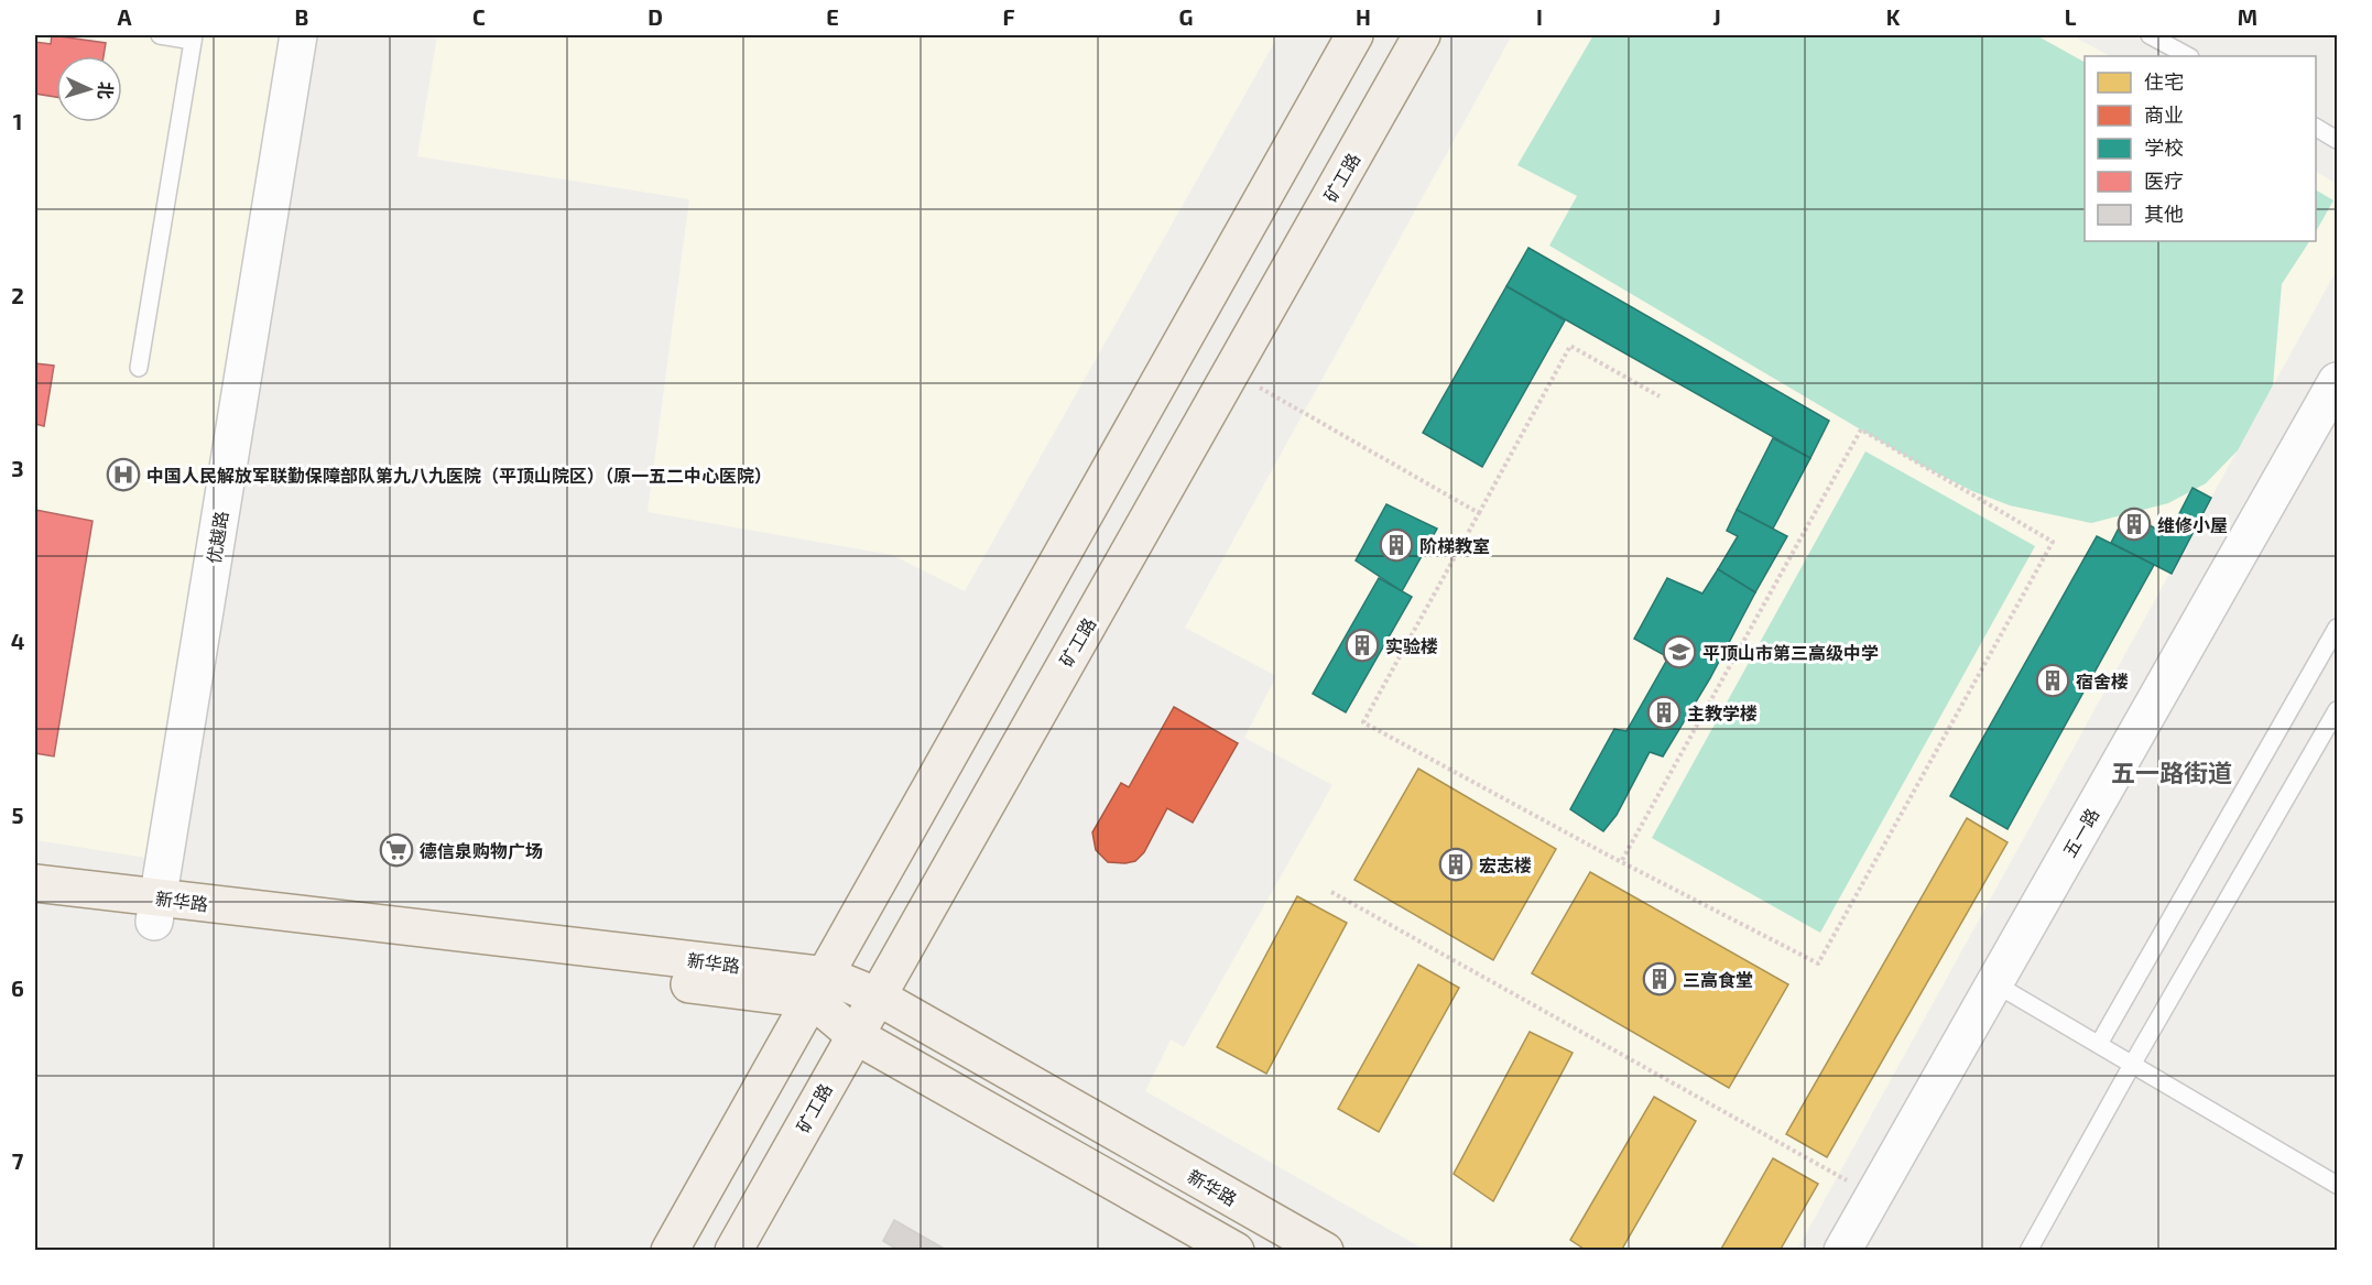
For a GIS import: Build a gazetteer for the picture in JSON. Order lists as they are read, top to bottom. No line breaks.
{"streets":{"main road":["矿工路","新华路"],"street":["优越路","五一路"]},"crossings":[["矿工路","新华路"],["优越路","新华路"]],"districts":["五一路街道"],"places":{"hospital":["中国人民解放军联勤保障部队第九八九医院（平顶山院区）（原一五二中心医院）"],"building":["维修小屋","阶梯教室","实验楼","宿舍楼","主教学楼","宏志楼","三高食堂"],"school or university":["平顶山市第三高级中学"],"supermarket":["德信泉购物广场"]},"legend":["住宅","商业","学校","医疗","其他"],"north":"right","grid":{"columns":["A","B","C","D","E","F","G","H","I","J","K","L","M"],"rows":["1","2","3","4","5","6","7"]}}
